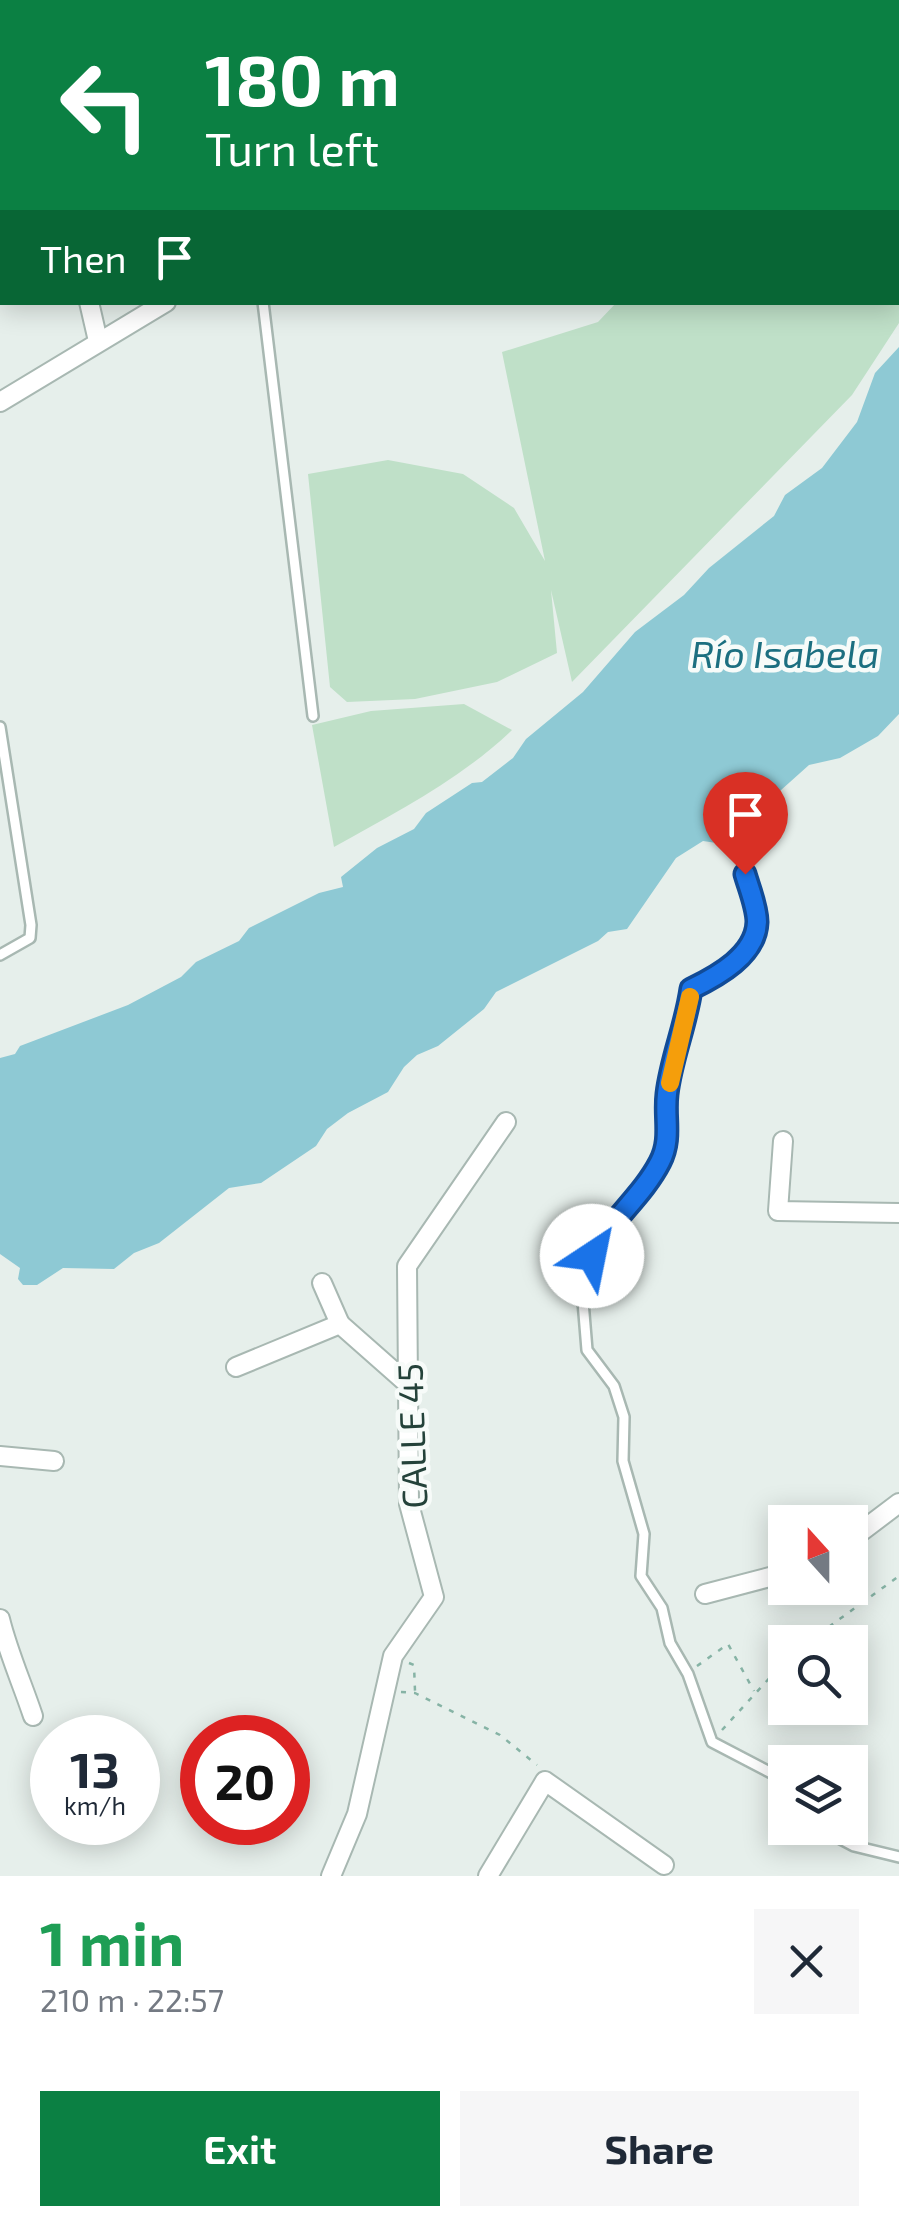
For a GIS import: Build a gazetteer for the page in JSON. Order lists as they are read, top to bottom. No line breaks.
{"streets":{"street":["CALLE 45"]},"water":["Río Isabela"],"north":"top","page":{"turn":["180 m","Turn left"],"then":"Then","speed":"13 km/h","limit":"20","heading":["1 min","210 m · 22:57"],"buttons":["Exit","Share"]}}
